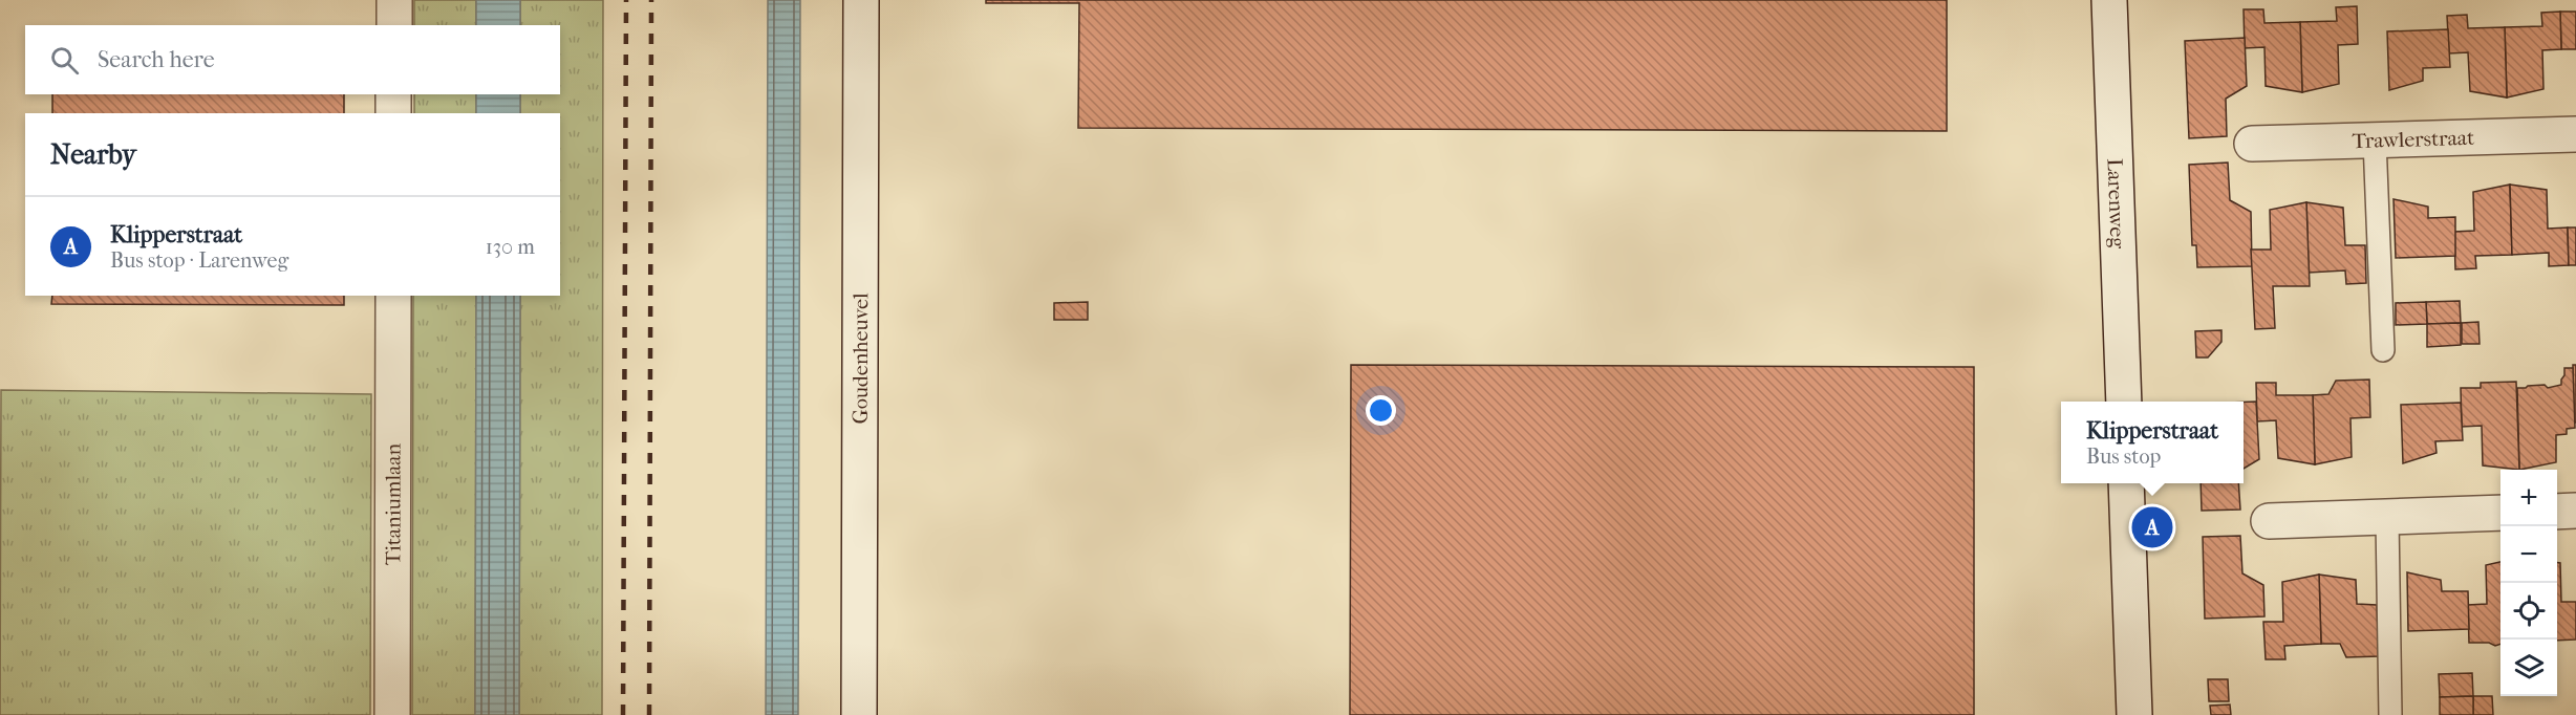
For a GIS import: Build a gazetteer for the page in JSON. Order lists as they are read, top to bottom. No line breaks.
{"streets":{"street":["Trawlerstraat","Larenweg","Goudenheuvel","Titaniumlaan"]},"page":{"search":"Search here","heading":"Nearby","list":[{"mark":"A","name":"Klipperstraat","note":"Bus stop · Larenweg","value":"130 m"}],"popup":["Klipperstraat","Bus stop"],"map_buttons":["+","−"],"pins":"A"}}
